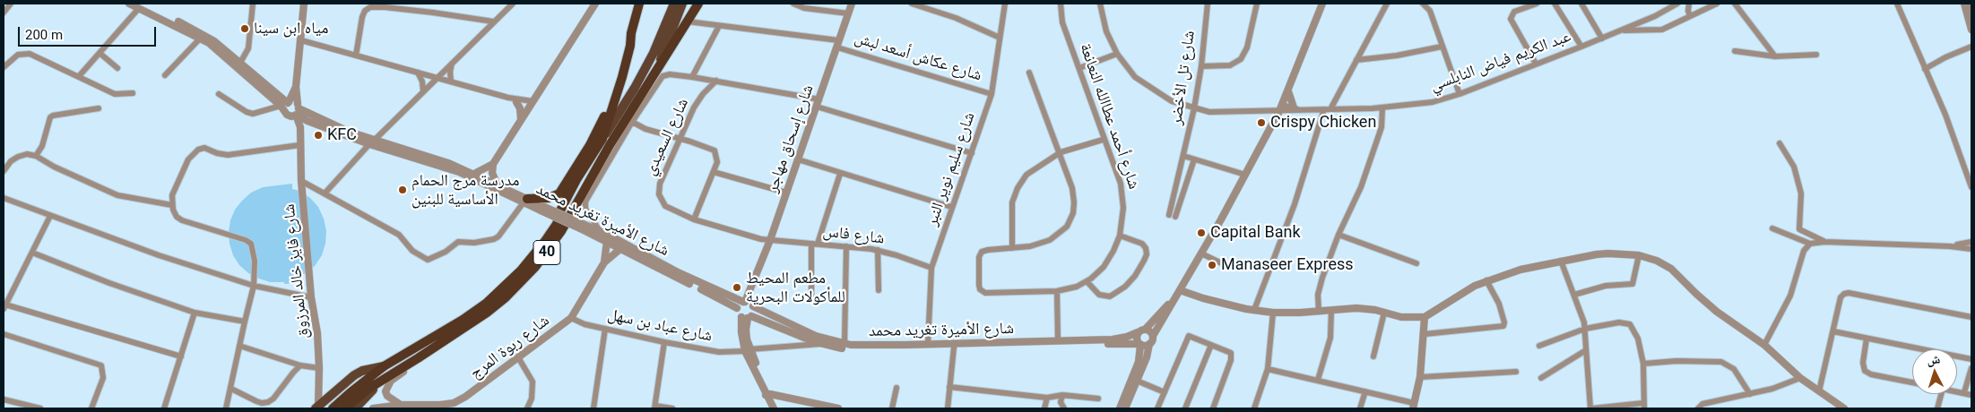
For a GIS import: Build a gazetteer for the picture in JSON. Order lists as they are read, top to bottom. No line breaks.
{"streets":{"highway":["40"],"street":["شارع عكاش أسعد لبش","عبد الكريم فياض النابلسي","شارع تل الأخضر","شارع أحمد عطاالله النعانعة","شارع السعيدي","شارع إسحاق مهاجر","شارع سليم نوير النبر","شارع الأميرة تغريد محمد","شارع فاس","شارع فايز خالد المرزوق","شارع عباد بن سهل","شارع ربوة المرج"]},"crossings":[["شارع عكاش أسعد لبش","شارع إسحاق مهاجر"],["شارع عكاش أسعد لبش","شارع سليم نوير النبر"],["شارع عكاش أسعد لبش","40"],["عبد الكريم فياض النابلسي","شارع تل الأخضر"],["شارع السعيدي","شارع إسحاق مهاجر"],["شارع السعيدي","شارع الأميرة تغريد محمد"],["شارع السعيدي","شارع فاس"],["شارع إسحاق مهاجر","شارع الأميرة تغريد محمد"],["شارع إسحاق مهاجر","شارع فاس"],["شارع سليم نوير النبر","شارع الأميرة تغريد محمد"],["شارع سليم نوير النبر","شارع فاس"],["شارع الأميرة تغريد محمد","شارع فايز خالد المرزوق"],["شارع الأميرة تغريد محمد","شارع عباد بن سهل"],["شارع الأميرة تغريد محمد","شارع ربوة المرج"],["شارع عباد بن سهل","شارع ربوة المرج"]],"places":["مياه ابن سينا","Crispy Chicken","KFC","مدرسة مرج الحمام الأساسية للبنين","Capital Bank","Manaseer Express","مطعم المحيط للمأكولات البحرية"],"scale_bar":"200 m","north":"top"}
